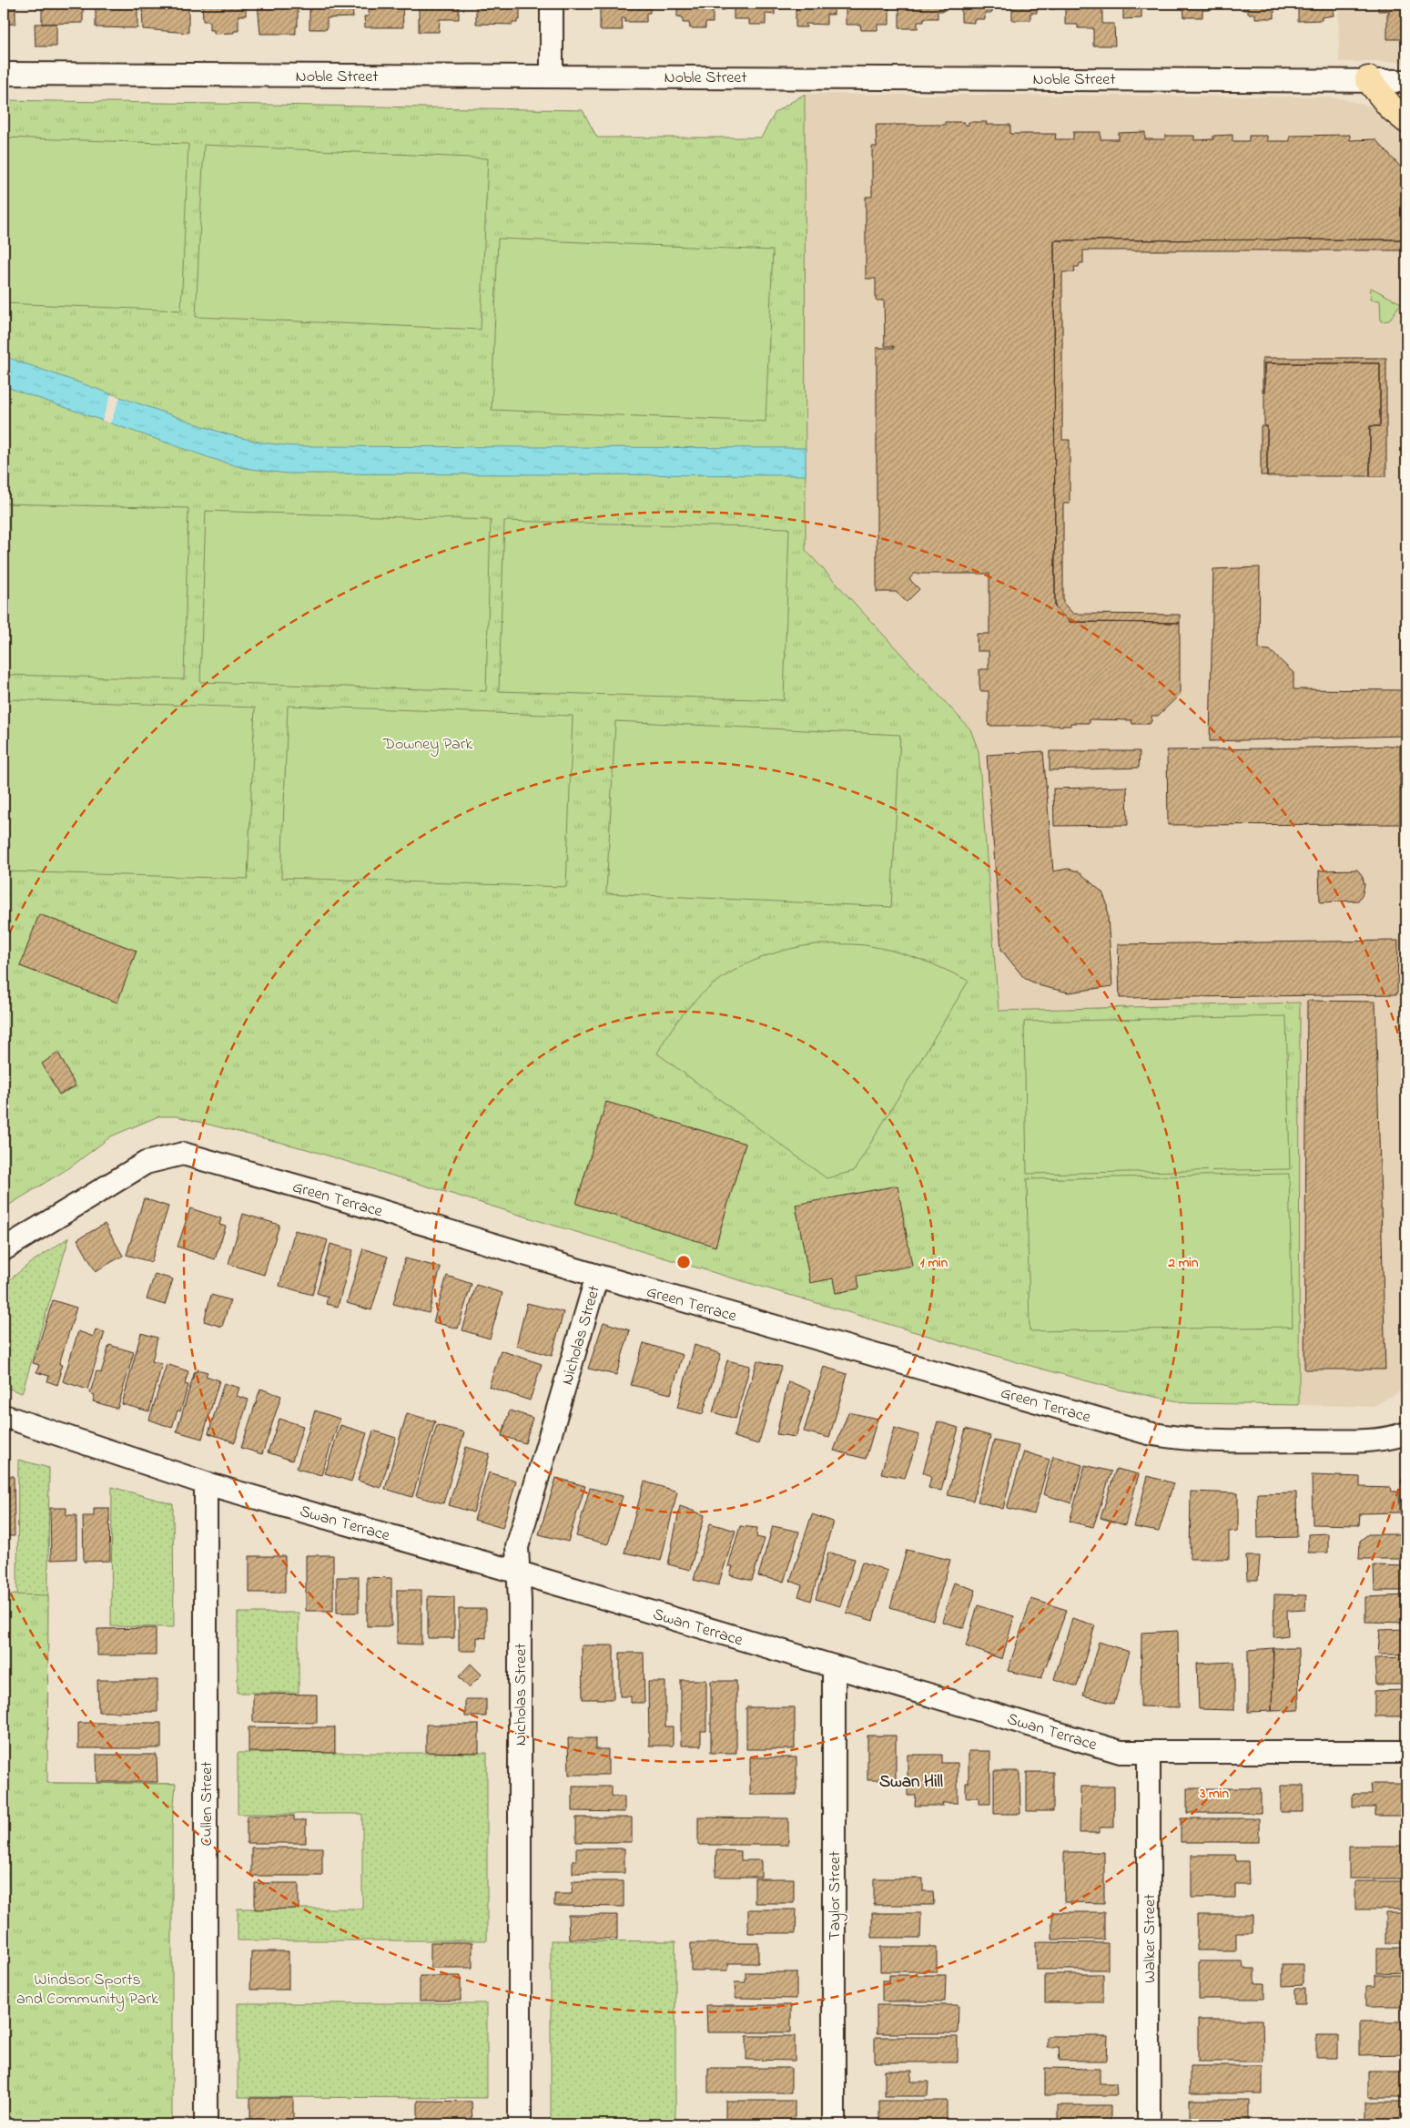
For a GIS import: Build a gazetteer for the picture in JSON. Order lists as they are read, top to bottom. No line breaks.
{"streets":{"street":["Noble Street","Green Terrace","Nicholas Street","Swan Terrace","Cullen Street","Taylor Street","Walker Street"]},"crossings":[["Green Terrace","Nicholas Street"],["Nicholas Street","Swan Terrace"],["Swan Terrace","Cullen Street"],["Swan Terrace","Taylor Street"],["Swan Terrace","Walker Street"]],"districts":["Swan Hill"],"parks":["Downey Park","Windsor Sports and Community Park"],"rings":["1 min","2 min","3 min"]}
